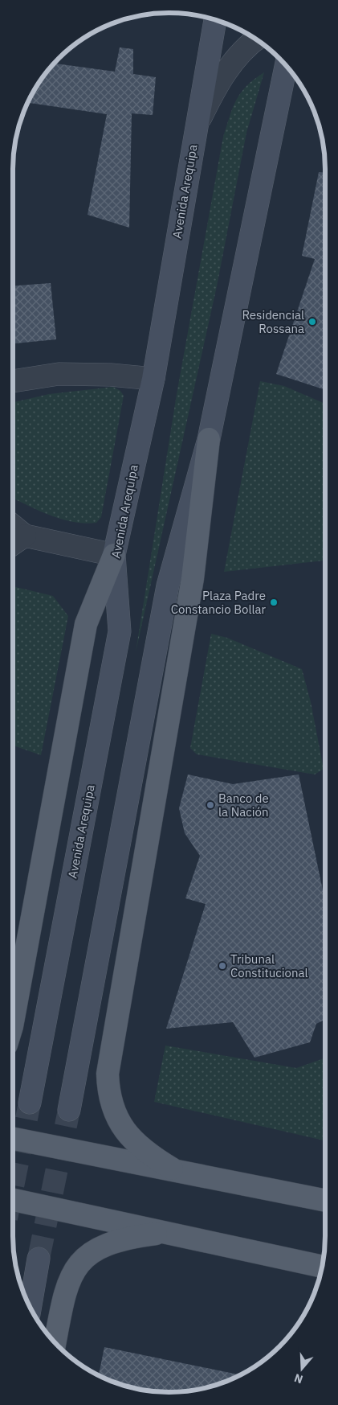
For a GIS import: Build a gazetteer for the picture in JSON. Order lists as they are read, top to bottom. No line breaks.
{"streets":{"main road":["Avenida Arequipa"]},"places":["Residencial Rossana","Plaza Padre Constancio Bollar","Banco de la Nación","Tribunal Constitucional"],"north":"bottom"}
